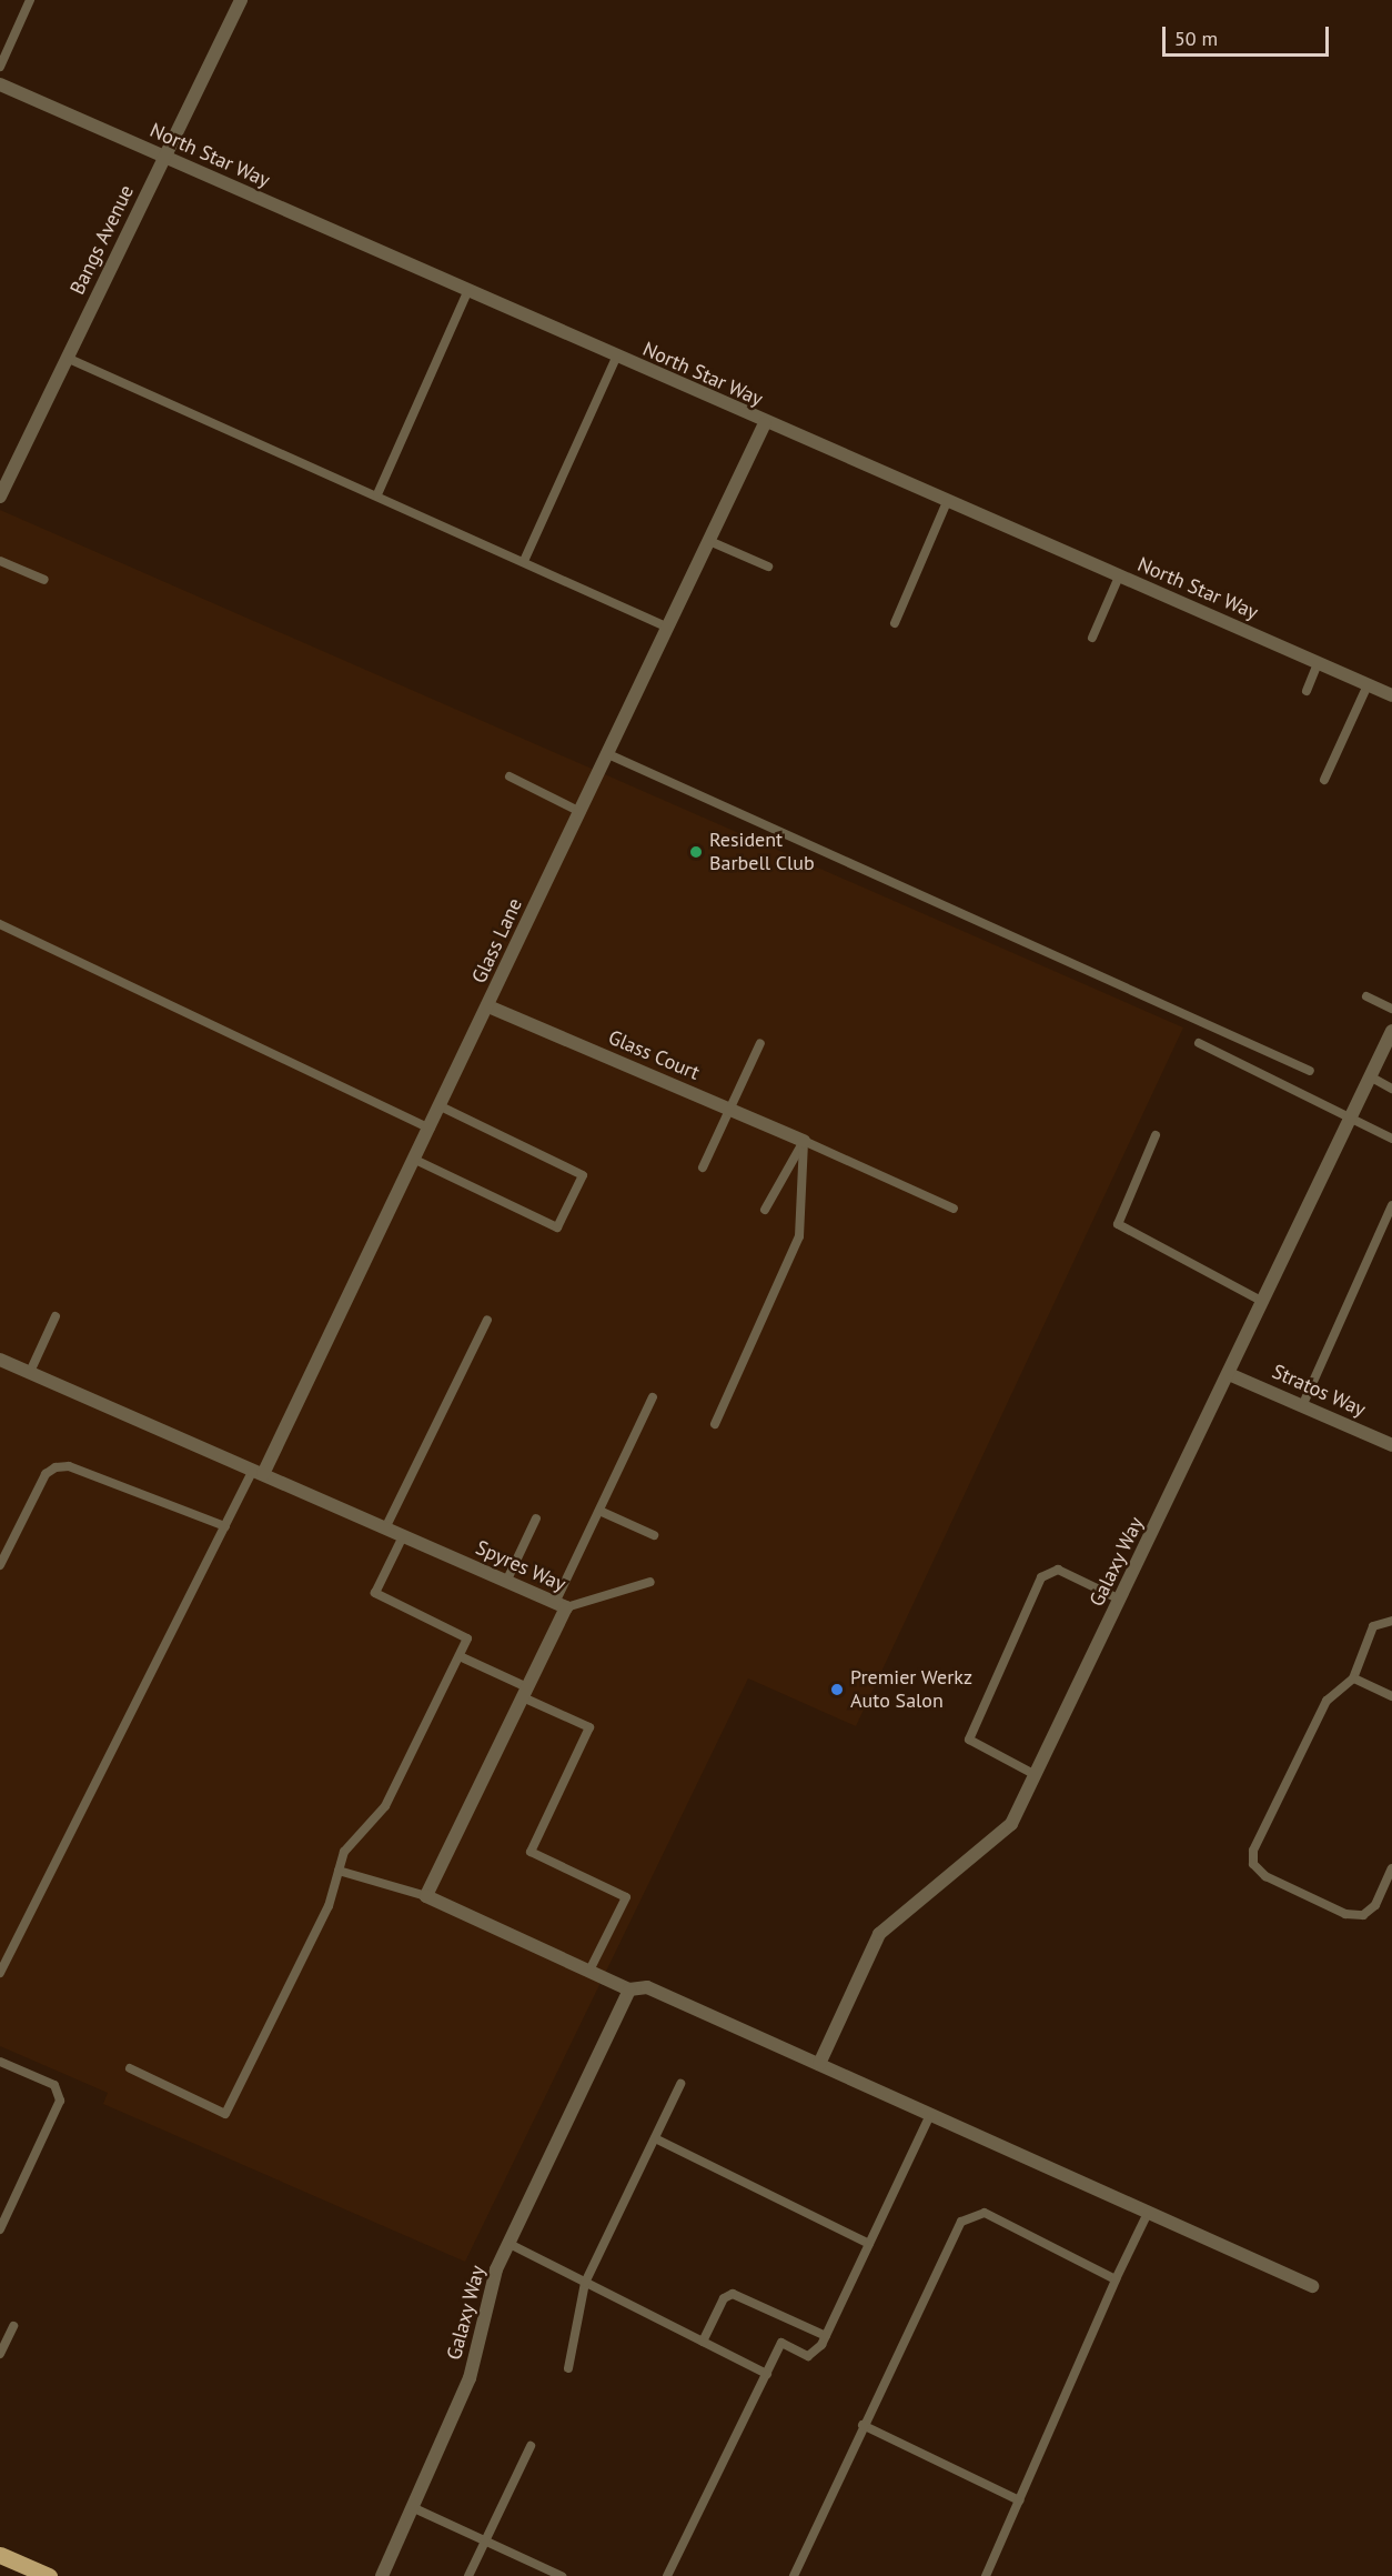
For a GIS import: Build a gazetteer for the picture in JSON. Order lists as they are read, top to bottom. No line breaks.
{"streets":{"street":["North Star Way","Bangs Avenue","Glass Lane","Glass Court","Stratos Way","Galaxy Way","Spyres Way"]},"crossings":[["North Star Way","Bangs Avenue"],["North Star Way","Glass Lane"],["Glass Lane","Glass Court"],["Glass Lane","Spyres Way"],["Stratos Way","Galaxy Way"]],"places":["Resident Barbell Club","Premier Werkz Auto Salon"],"scale_bar":"50 m"}
